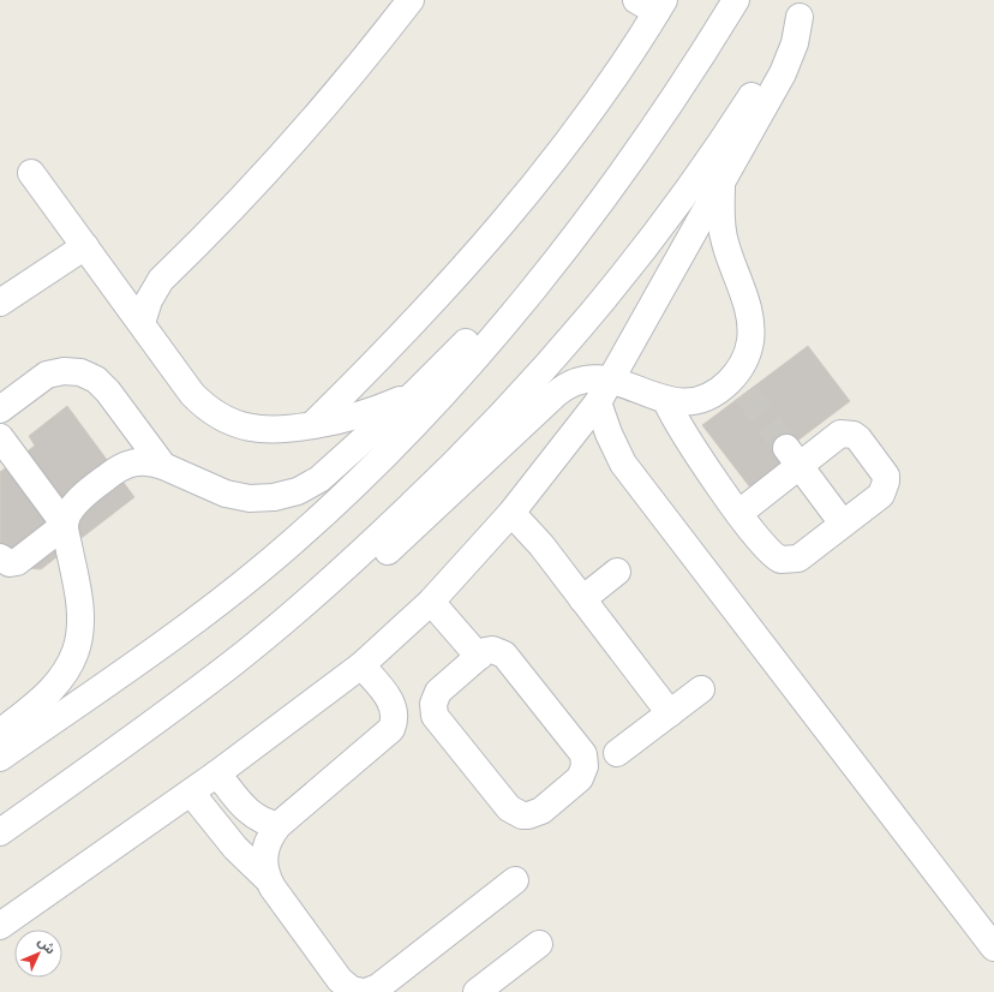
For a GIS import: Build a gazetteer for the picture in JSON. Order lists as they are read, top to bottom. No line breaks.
{"north":"top right"}
